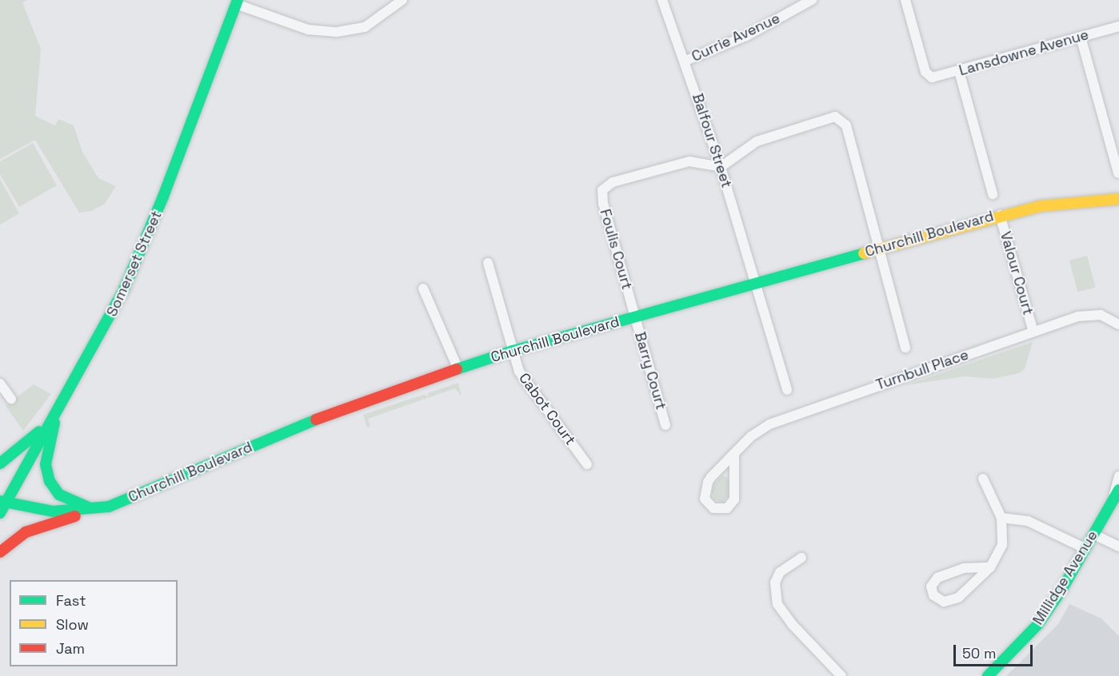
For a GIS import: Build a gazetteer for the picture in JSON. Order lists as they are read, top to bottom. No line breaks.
{"streets":{"street":["Currie Avenue","Lansdowne Avenue","Balfour Street","Churchill Boulevard","Foulis Court","Somerset Street","Valour Court","Turnbull Place","Barry Court","Cabot Court","Millidge Avenue"]},"crossings":[["Currie Avenue","Balfour Street"],["Balfour Street","Churchill Boulevard"],["Balfour Street","Foulis Court"],["Churchill Boulevard","Foulis Court"],["Churchill Boulevard","Somerset Street"],["Churchill Boulevard","Valour Court"],["Churchill Boulevard","Barry Court"],["Churchill Boulevard","Cabot Court"],["Foulis Court","Barry Court"],["Valour Court","Turnbull Place"]],"legend":["Fast","Slow","Jam"],"scale_bar":"50 m"}
